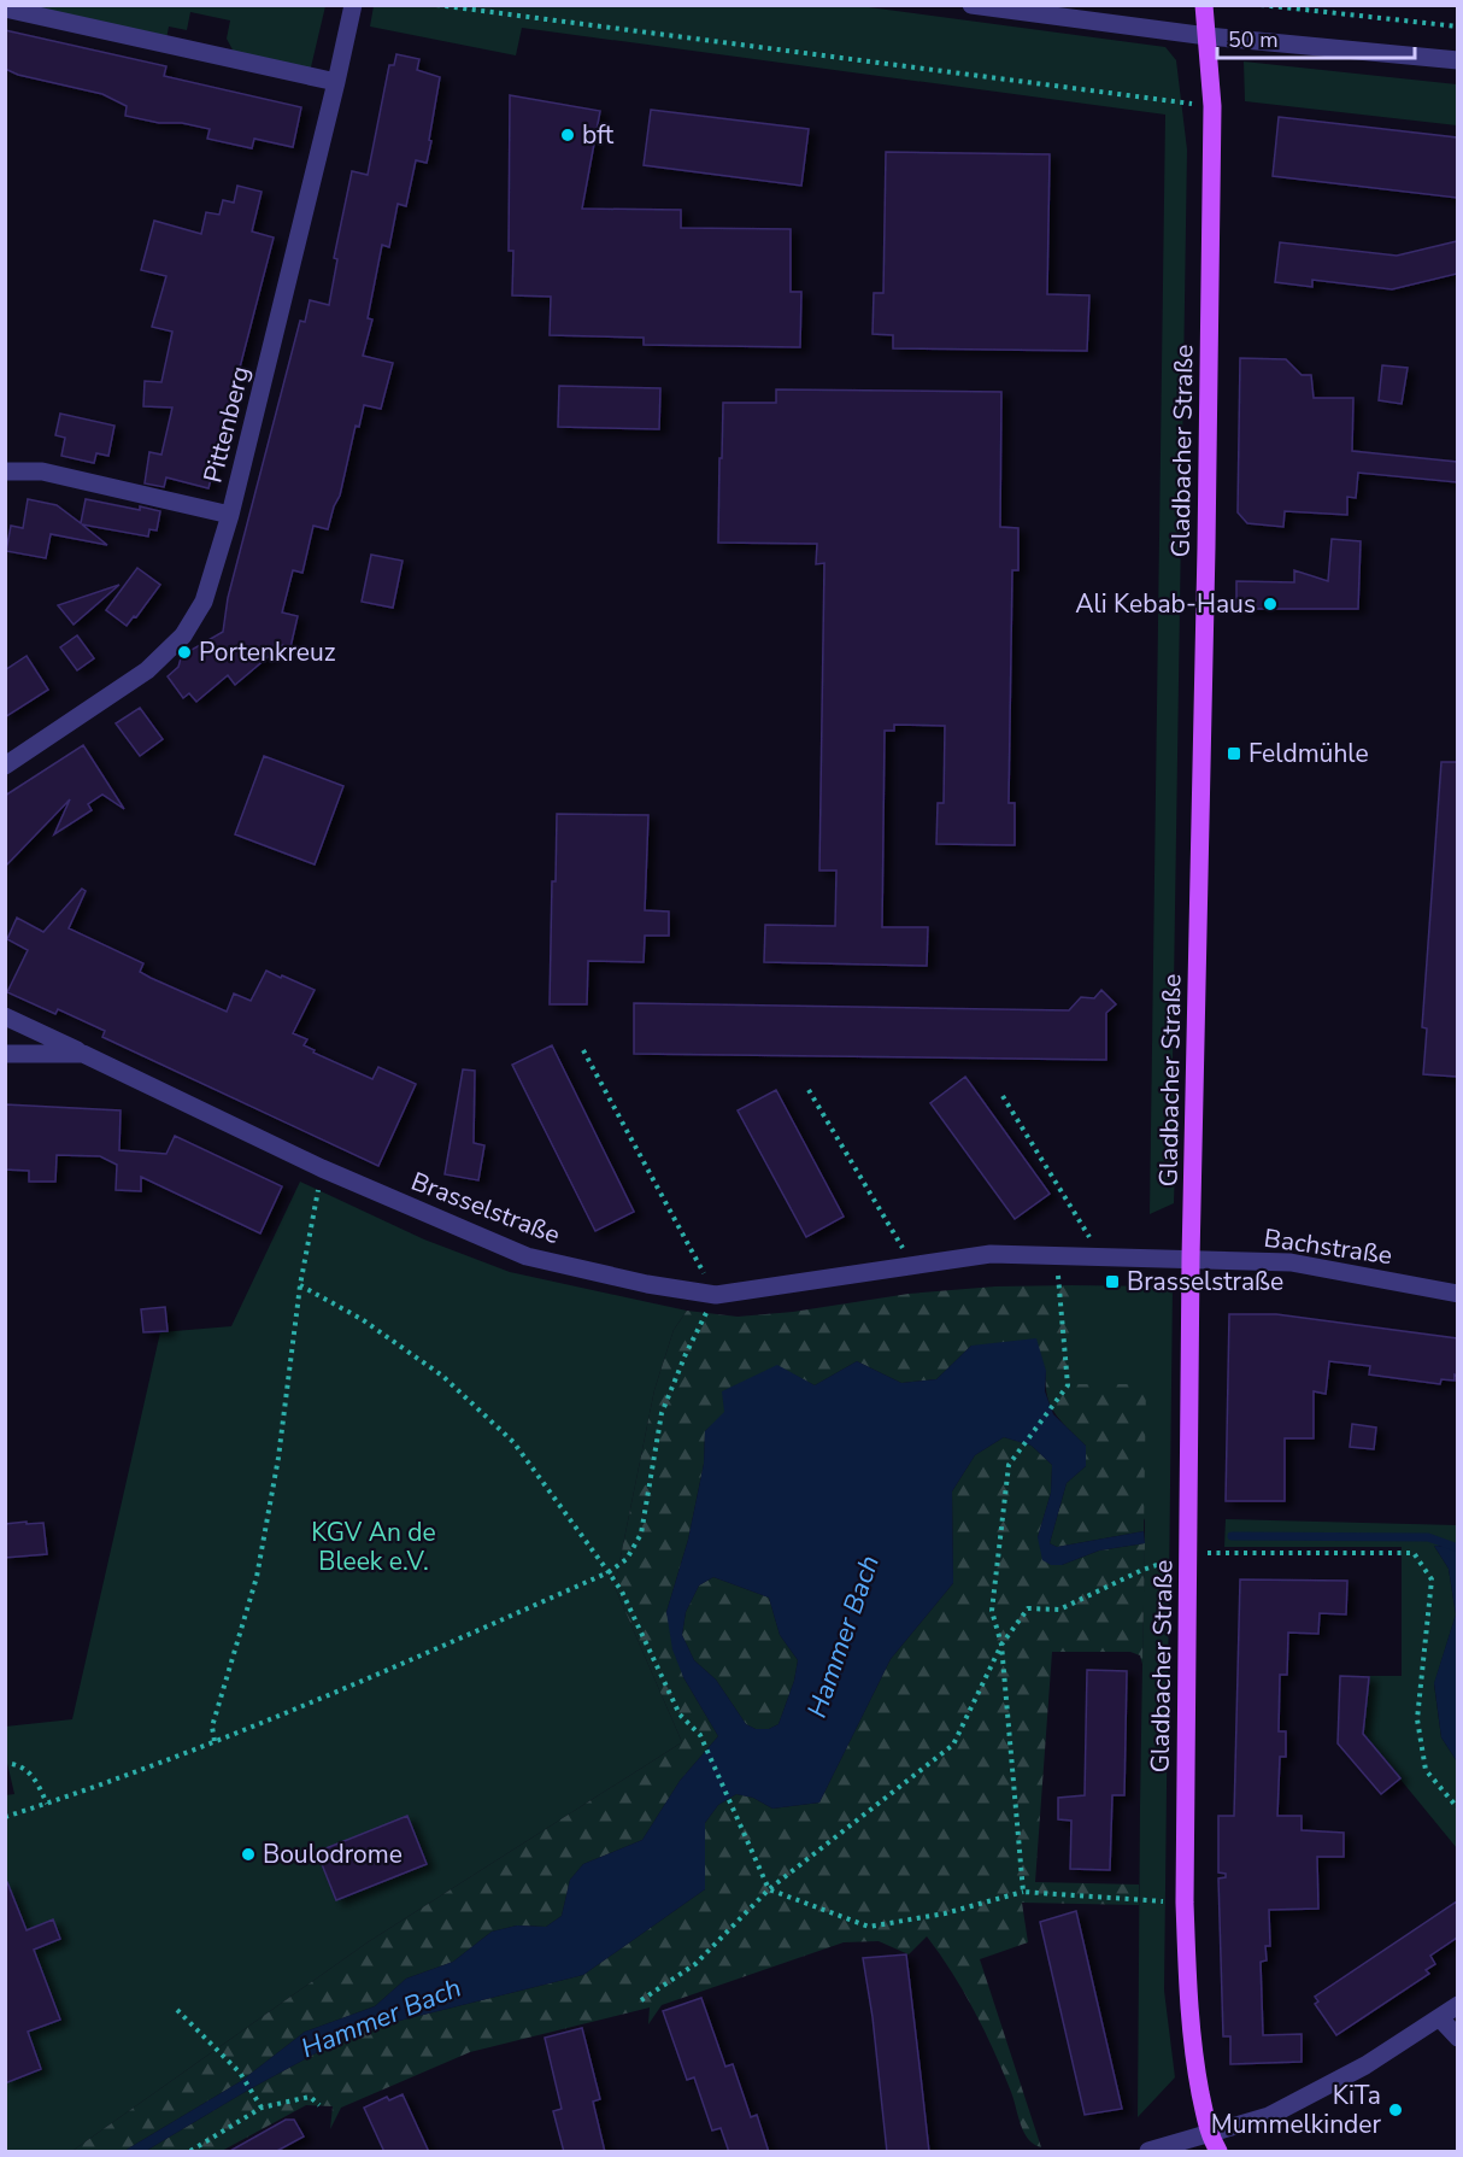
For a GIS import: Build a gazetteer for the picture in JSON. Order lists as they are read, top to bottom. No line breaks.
{"streets":{"main road":["Gladbacher Straße"],"street":["Pittenberg","Brasselstraße","Bachstraße"]},"crossings":[["Gladbacher Straße","Brasselstraße"],["Gladbacher Straße","Bachstraße"],["Brasselstraße","Bachstraße"]],"water":["Hammer Bach"],"parks":["KGV An de Bleek e.V."],"places":{"other":["bft","Ali Kebab-Haus","Portenkreuz","Boulodrome","KiTa Mummelkinder"],"transit":["Feldmühle","Brasselstraße"]},"scale_bar":"50 m"}
